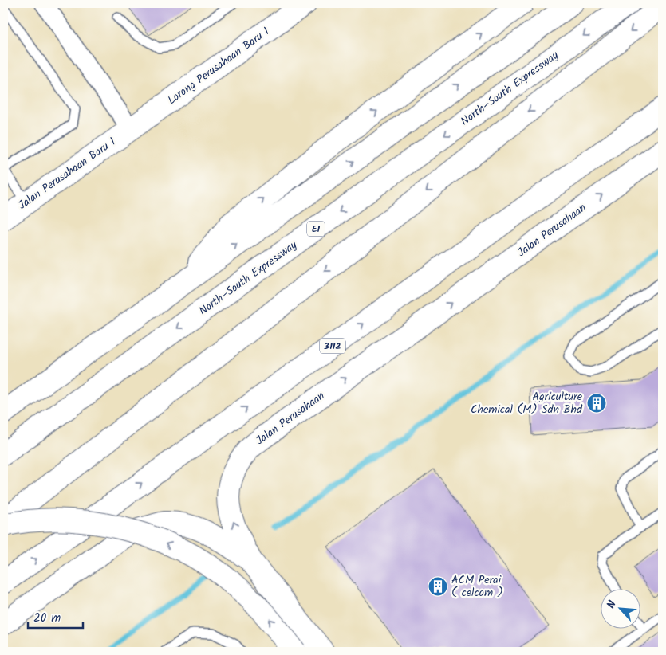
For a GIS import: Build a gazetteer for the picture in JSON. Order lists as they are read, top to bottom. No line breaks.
{"streets":{"main road":["Lorong Perusahaan Baru 1","North–South Expressway","Jalan Perusahaan Baru 1","E1","Jalan Perusahaan","3112"]},"crossings":[["Lorong Perusahaan Baru 1","Jalan Perusahaan Baru 1"]],"places":{"building":["Agriculture Chemical (M) Sdn Bhd","ACM Perai ( celcom )"]},"scale_bar":"20 m","north":"top left"}
